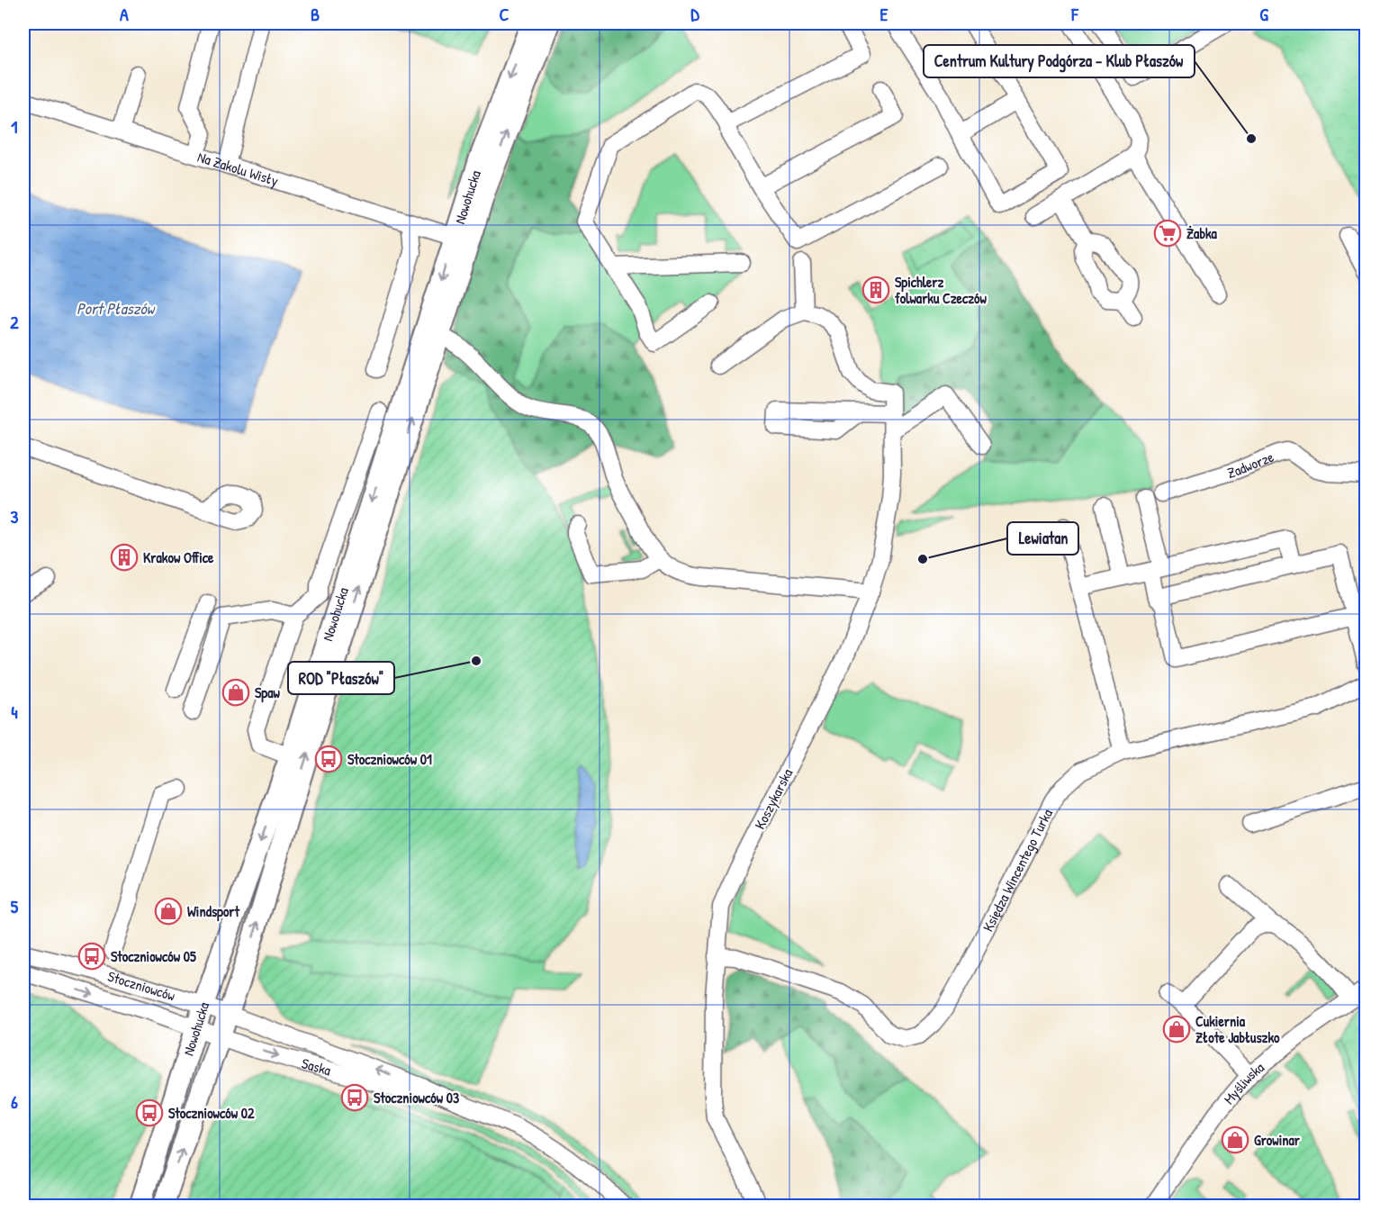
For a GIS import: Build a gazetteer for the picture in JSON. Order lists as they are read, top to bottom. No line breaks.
{"streets":{"main road":["Nowohucka"],"street":["Na Zakolu Wisły","Zadworze","Koszykarska","Księdza Wincentego Turka","Stoczniowców","Saska","Myśliwska"]},"crossings":[["Na Zakolu Wisły","Nowohucka"],["Nowohucka","Stoczniowców"],["Nowohucka","Saska"],["Koszykarska","Księdza Wincentego Turka"],["Stoczniowców","Saska"]],"water":["Port Płaszów"],"places":{"other":["Centrum Kultury Podgórza - Klub Płaszów","Lewiatan","ROD \"Płaszów\""],"supermarket":["Żabka"],"building":["Spichlerz folwarku Czeczów","Krakow Office"],"shop":["Spaw","Windsport","Cukiernia Złote Jabłuszko","Growinar"],"bus stop":["Stoczniowców 01","Stoczniowców 05","Stoczniowców 03","Stoczniowców 02"]},"grid":{"columns":["A","B","C","D","E","F","G"],"rows":["1","2","3","4","5","6"]}}
